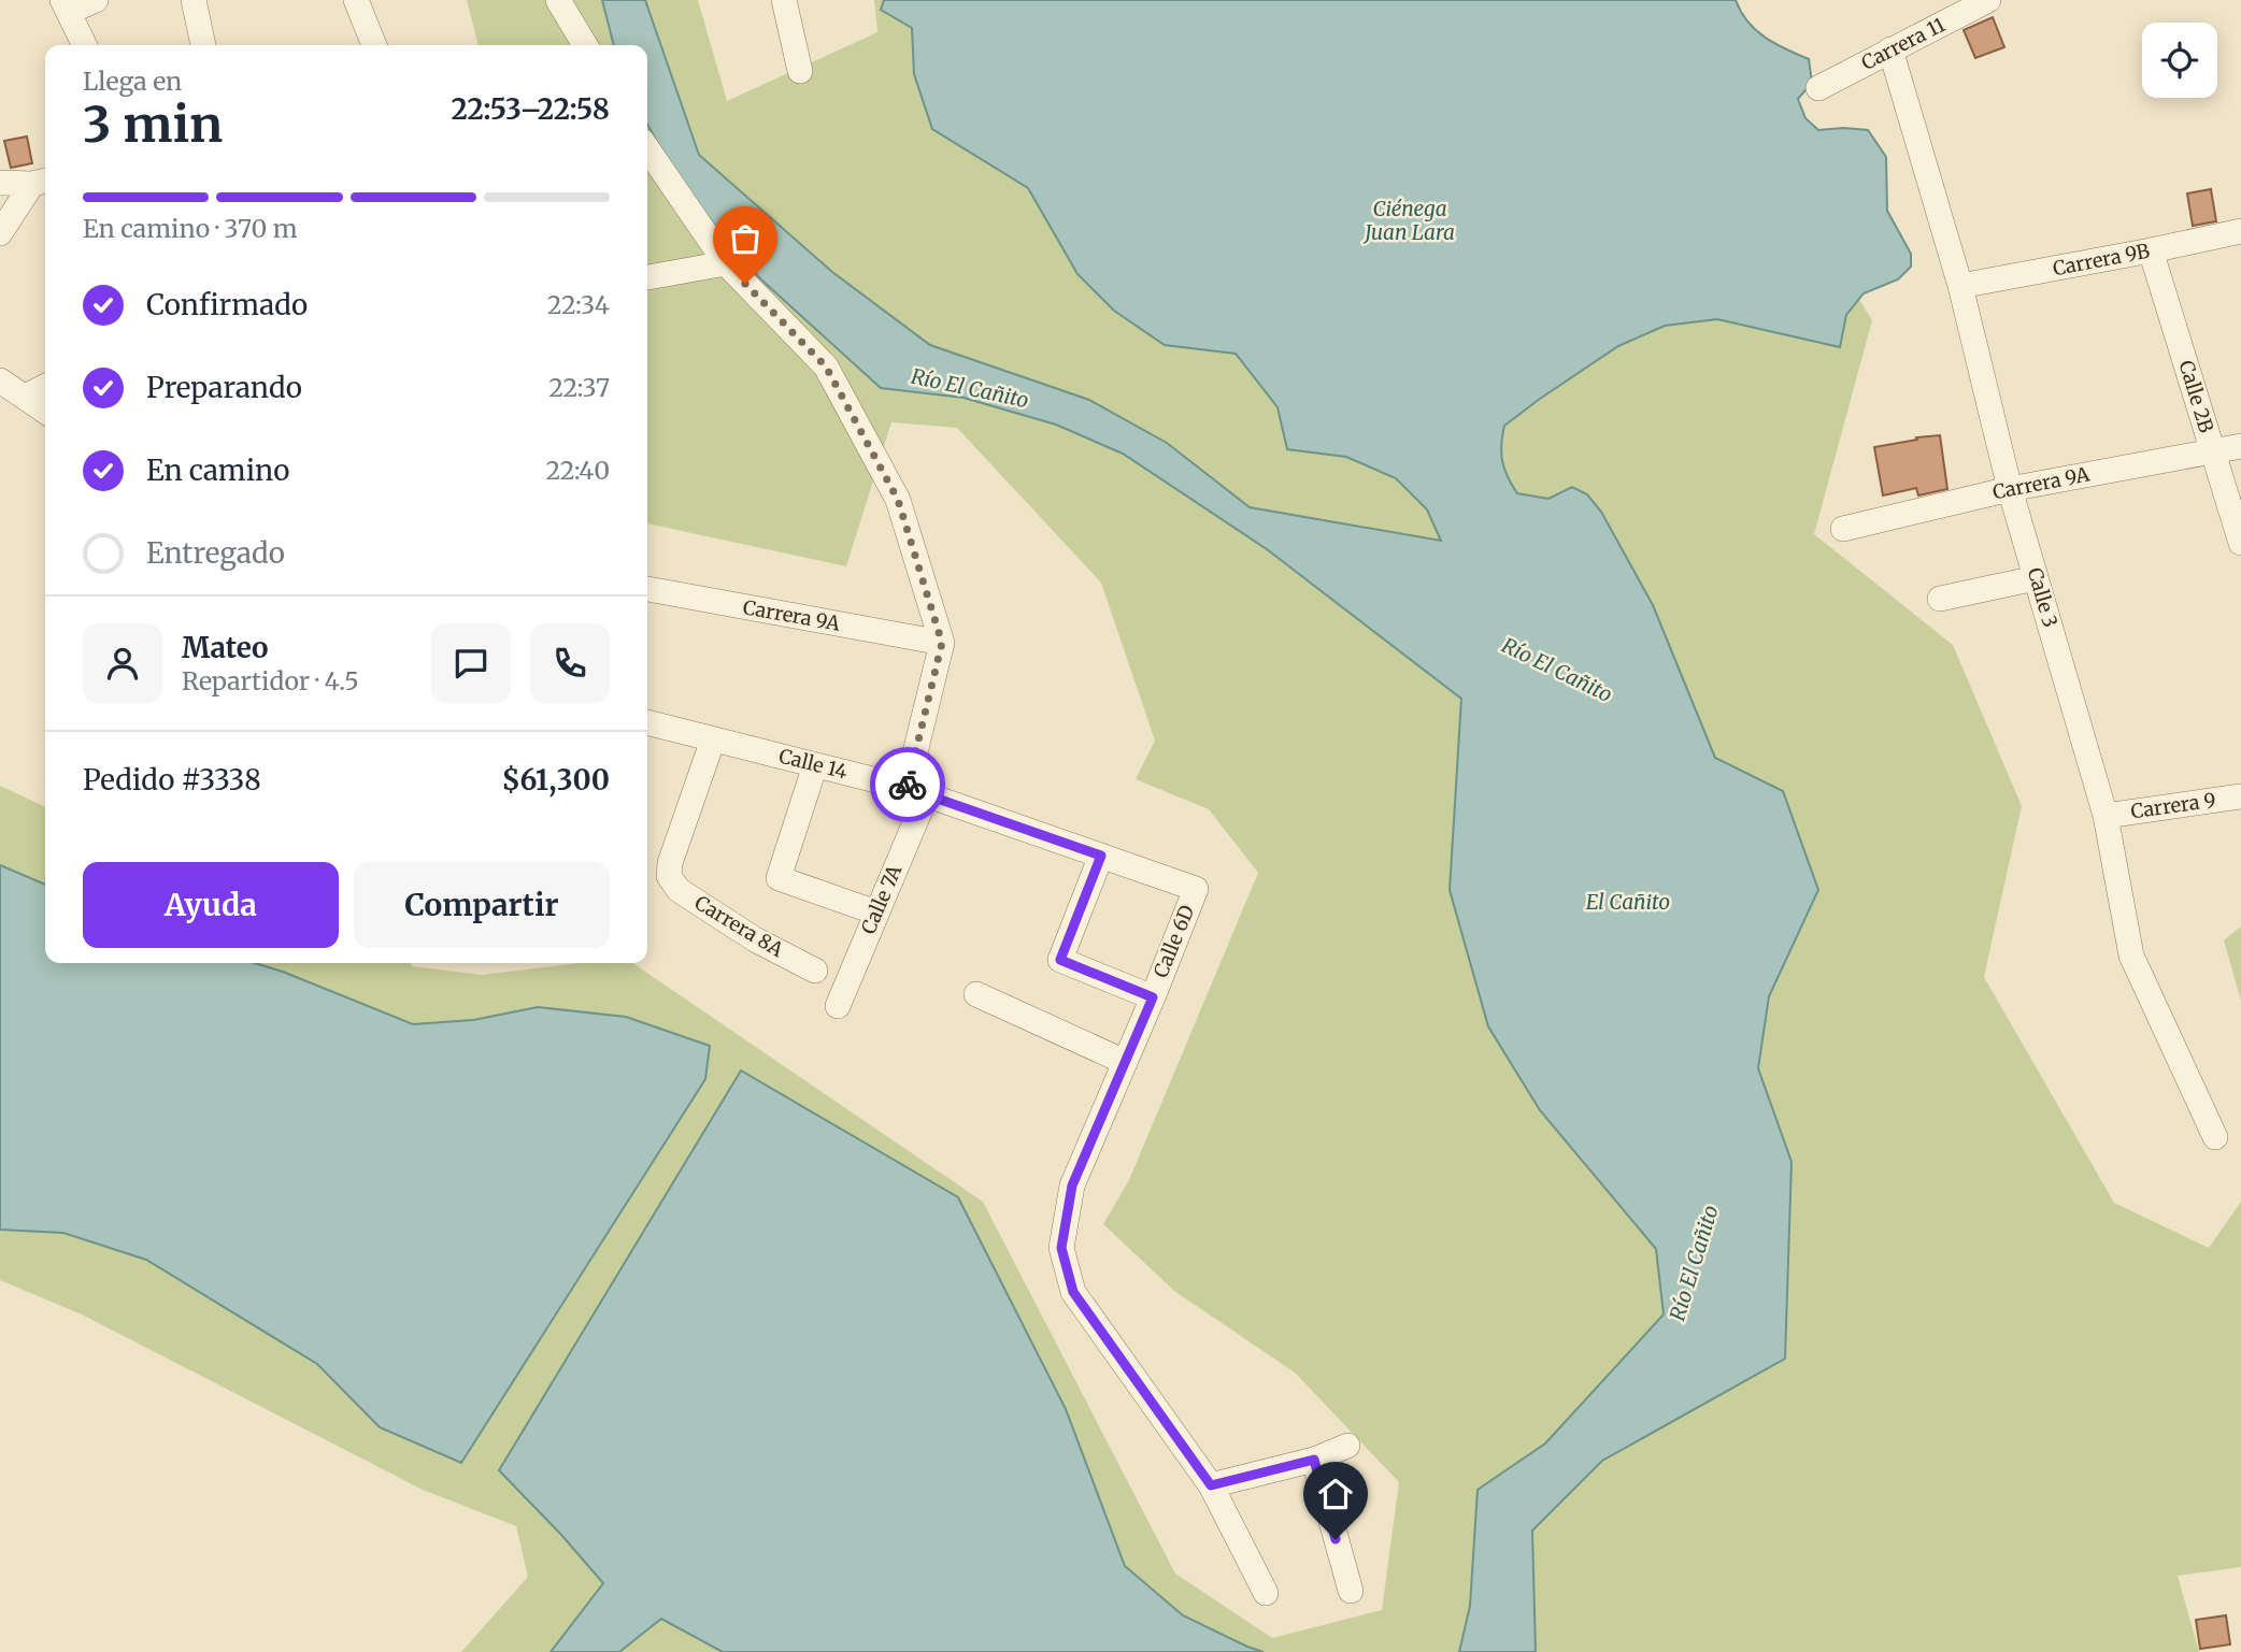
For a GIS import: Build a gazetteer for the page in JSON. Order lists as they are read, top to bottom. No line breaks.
{"streets":{"street":["Carrera 11","Carrera 9B","Calle 2B","Carrera 9A","Calle 3","Calle 14","Carrera 9","Calle 7A","Carrera 8A","Calle 6D"]},"crossings":[["Carrera 11","Calle 3"],["Carrera 9B","Calle 2B"],["Carrera 9B","Calle 3"],["Calle 2B","Carrera 9A"],["Carrera 9A","Calle 3"],["Carrera 9A","Calle 7A"],["Calle 3","Carrera 9"],["Calle 14","Calle 7A"],["Calle 14","Carrera 8A"],["Calle 14","Calle 6D"]],"water":["Ciénega Juan Lara","Río El Cañito","El Cañito"],"page":{"heading":["3 min","Llega en","22:53–22:58"],"panel":["Mateo","Repartidor · 4.5","Pedido #3338","$61,300"],"bar":"En camino · 370 m","list":[["Confirmado","22:34"],["Preparando","22:37"],["En camino","22:40"],"Entregado"],"buttons":["Ayuda","Compartir"]}}
